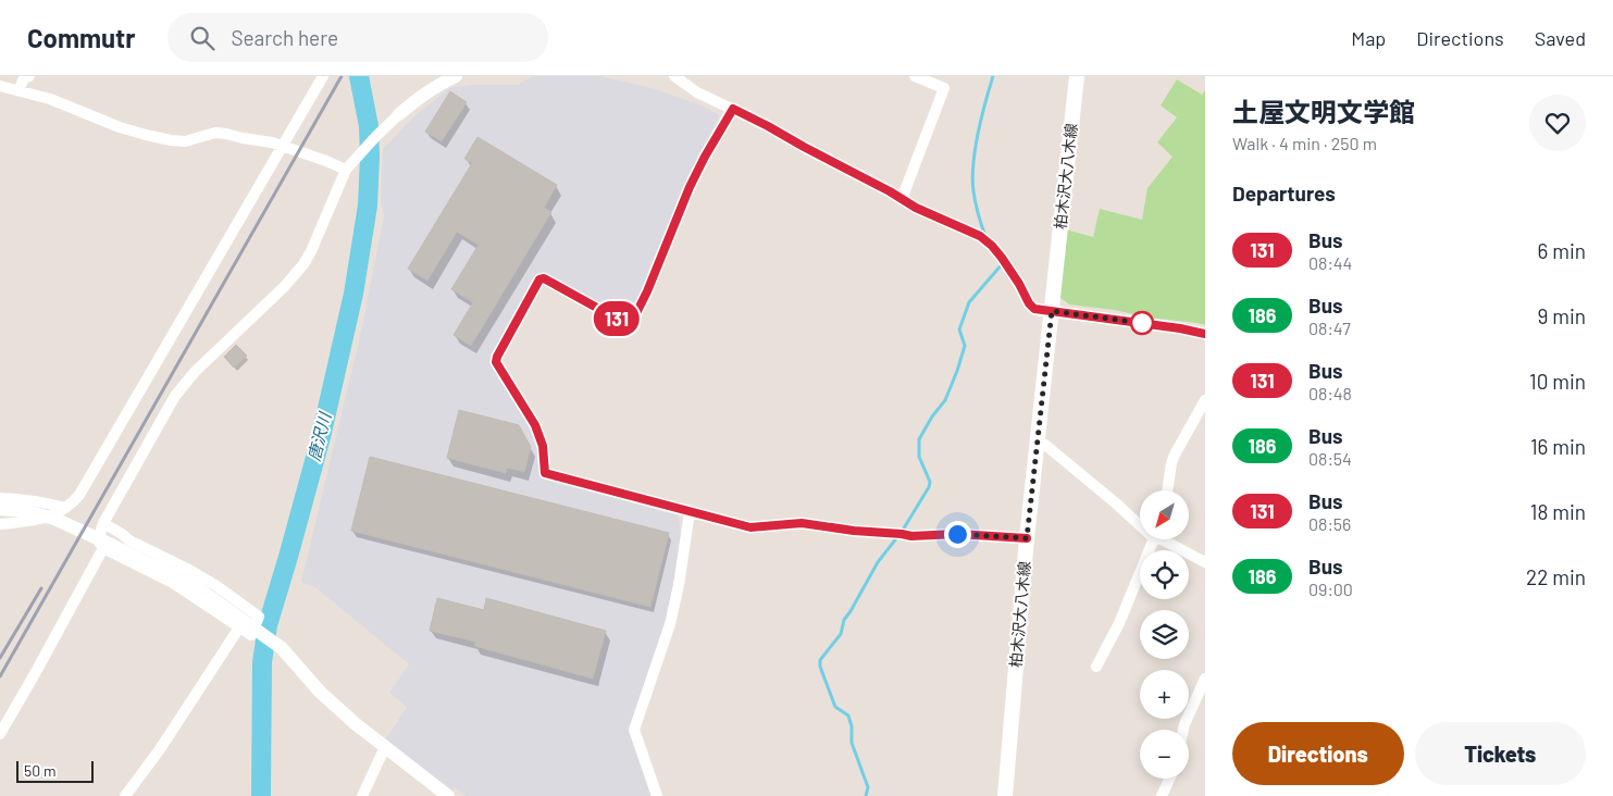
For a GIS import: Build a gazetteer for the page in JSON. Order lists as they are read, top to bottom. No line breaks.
{"streets":{"main road":["柏木沢大八木線"]},"water":["唐沢川"],"lines":["bus line 131"],"scale_bar":"50 m","north":"bottom left","page":{"header":"Commutr","search":"Search here","nav":["Map","Directions","Saved"],"on_map":"131","heading":[["土屋文明文学館","Walk · 4 min · 250 m"],"Departures"],"list":[{"mark":"131","name":"Bus","note":"08:44","value":"6 min"},{"mark":"186","name":"Bus","note":"08:47","value":"9 min"},{"mark":"131","name":"Bus","note":"08:48","value":"10 min"},{"mark":"186","name":"Bus","note":"08:54","value":"16 min"},{"mark":"131","name":"Bus","note":"08:56","value":"18 min"},{"mark":"186","name":"Bus","note":"09:00","value":"22 min"}],"map_buttons":["+","−"],"buttons":["Directions","Tickets"],"scale":"50 m"}}
